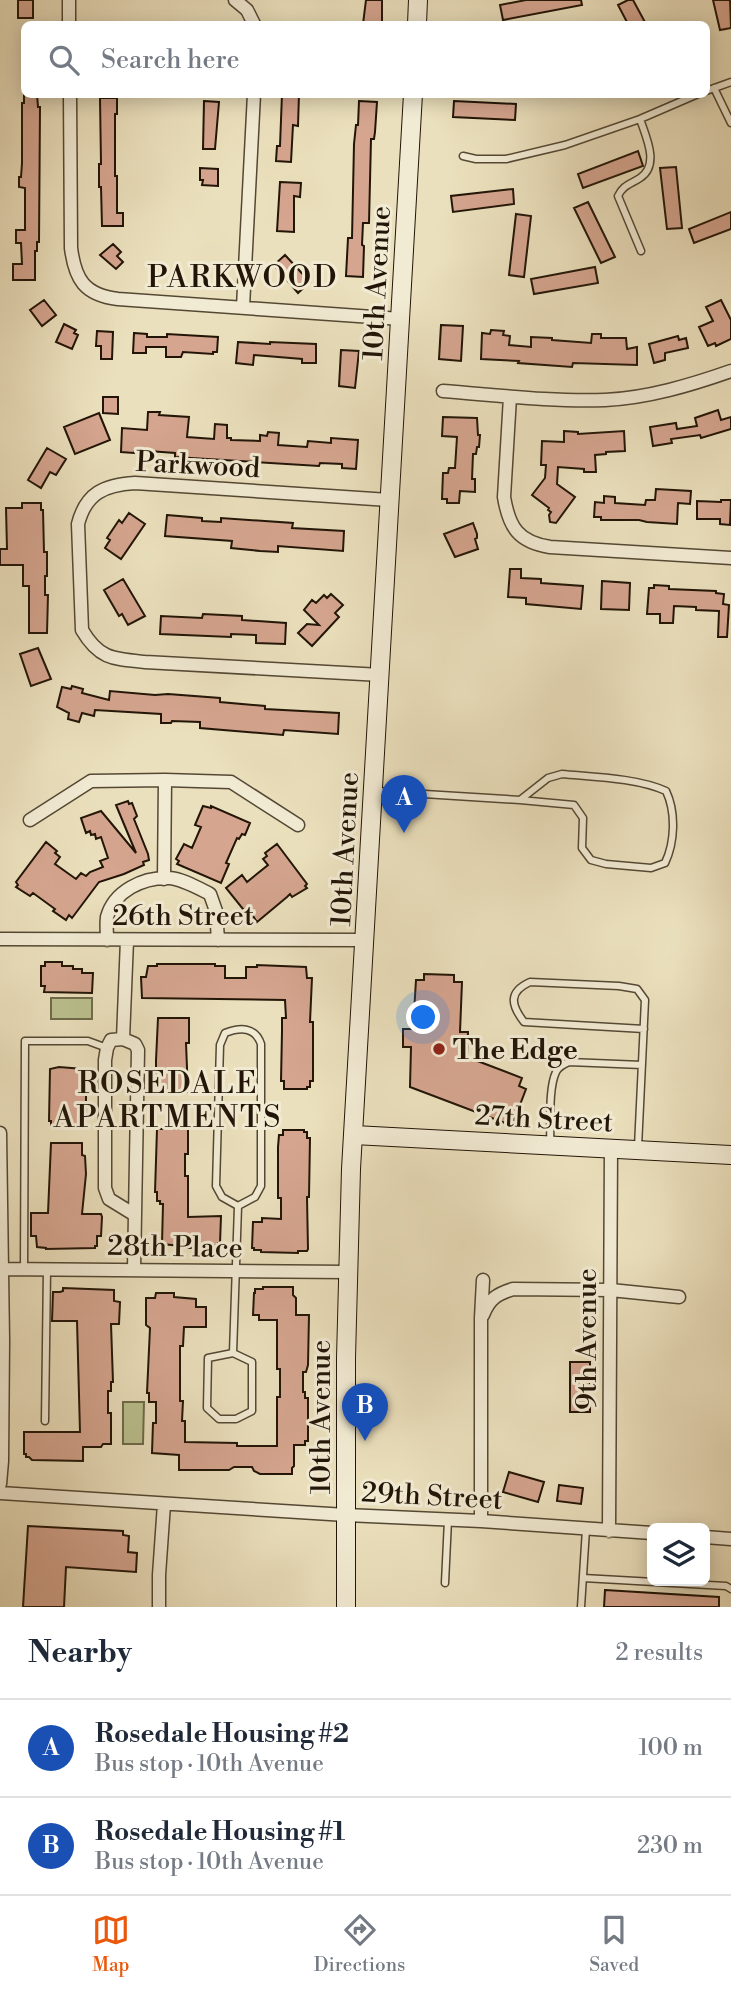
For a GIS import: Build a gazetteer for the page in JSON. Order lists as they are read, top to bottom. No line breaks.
{"streets":{"main road":["10th Avenue","27th Street"],"street":["Parkwood","26th Street","28th Place","9th Avenue","29th Street"]},"crossings":[["10th Avenue","Parkwood"],["10th Avenue","26th Street"],["10th Avenue","27th Street"],["10th Avenue","28th Place"],["10th Avenue","29th Street"],["27th Street","9th Avenue"],["9th Avenue","29th Street"]],"districts":["PARKWOOD","ROSEDALE APARTMENTS"],"places":["The Edge"],"page":{"search":"Search here","pins":["A","B"],"heading":["Nearby","2 results"],"list":[{"mark":"A","name":"Rosedale Housing #2","note":"Bus stop · 10th Avenue","value":"100 m"},{"mark":"B","name":"Rosedale Housing #1","note":"Bus stop · 10th Avenue","value":"230 m"}],"nav":["Map","Directions","Saved"]}}
